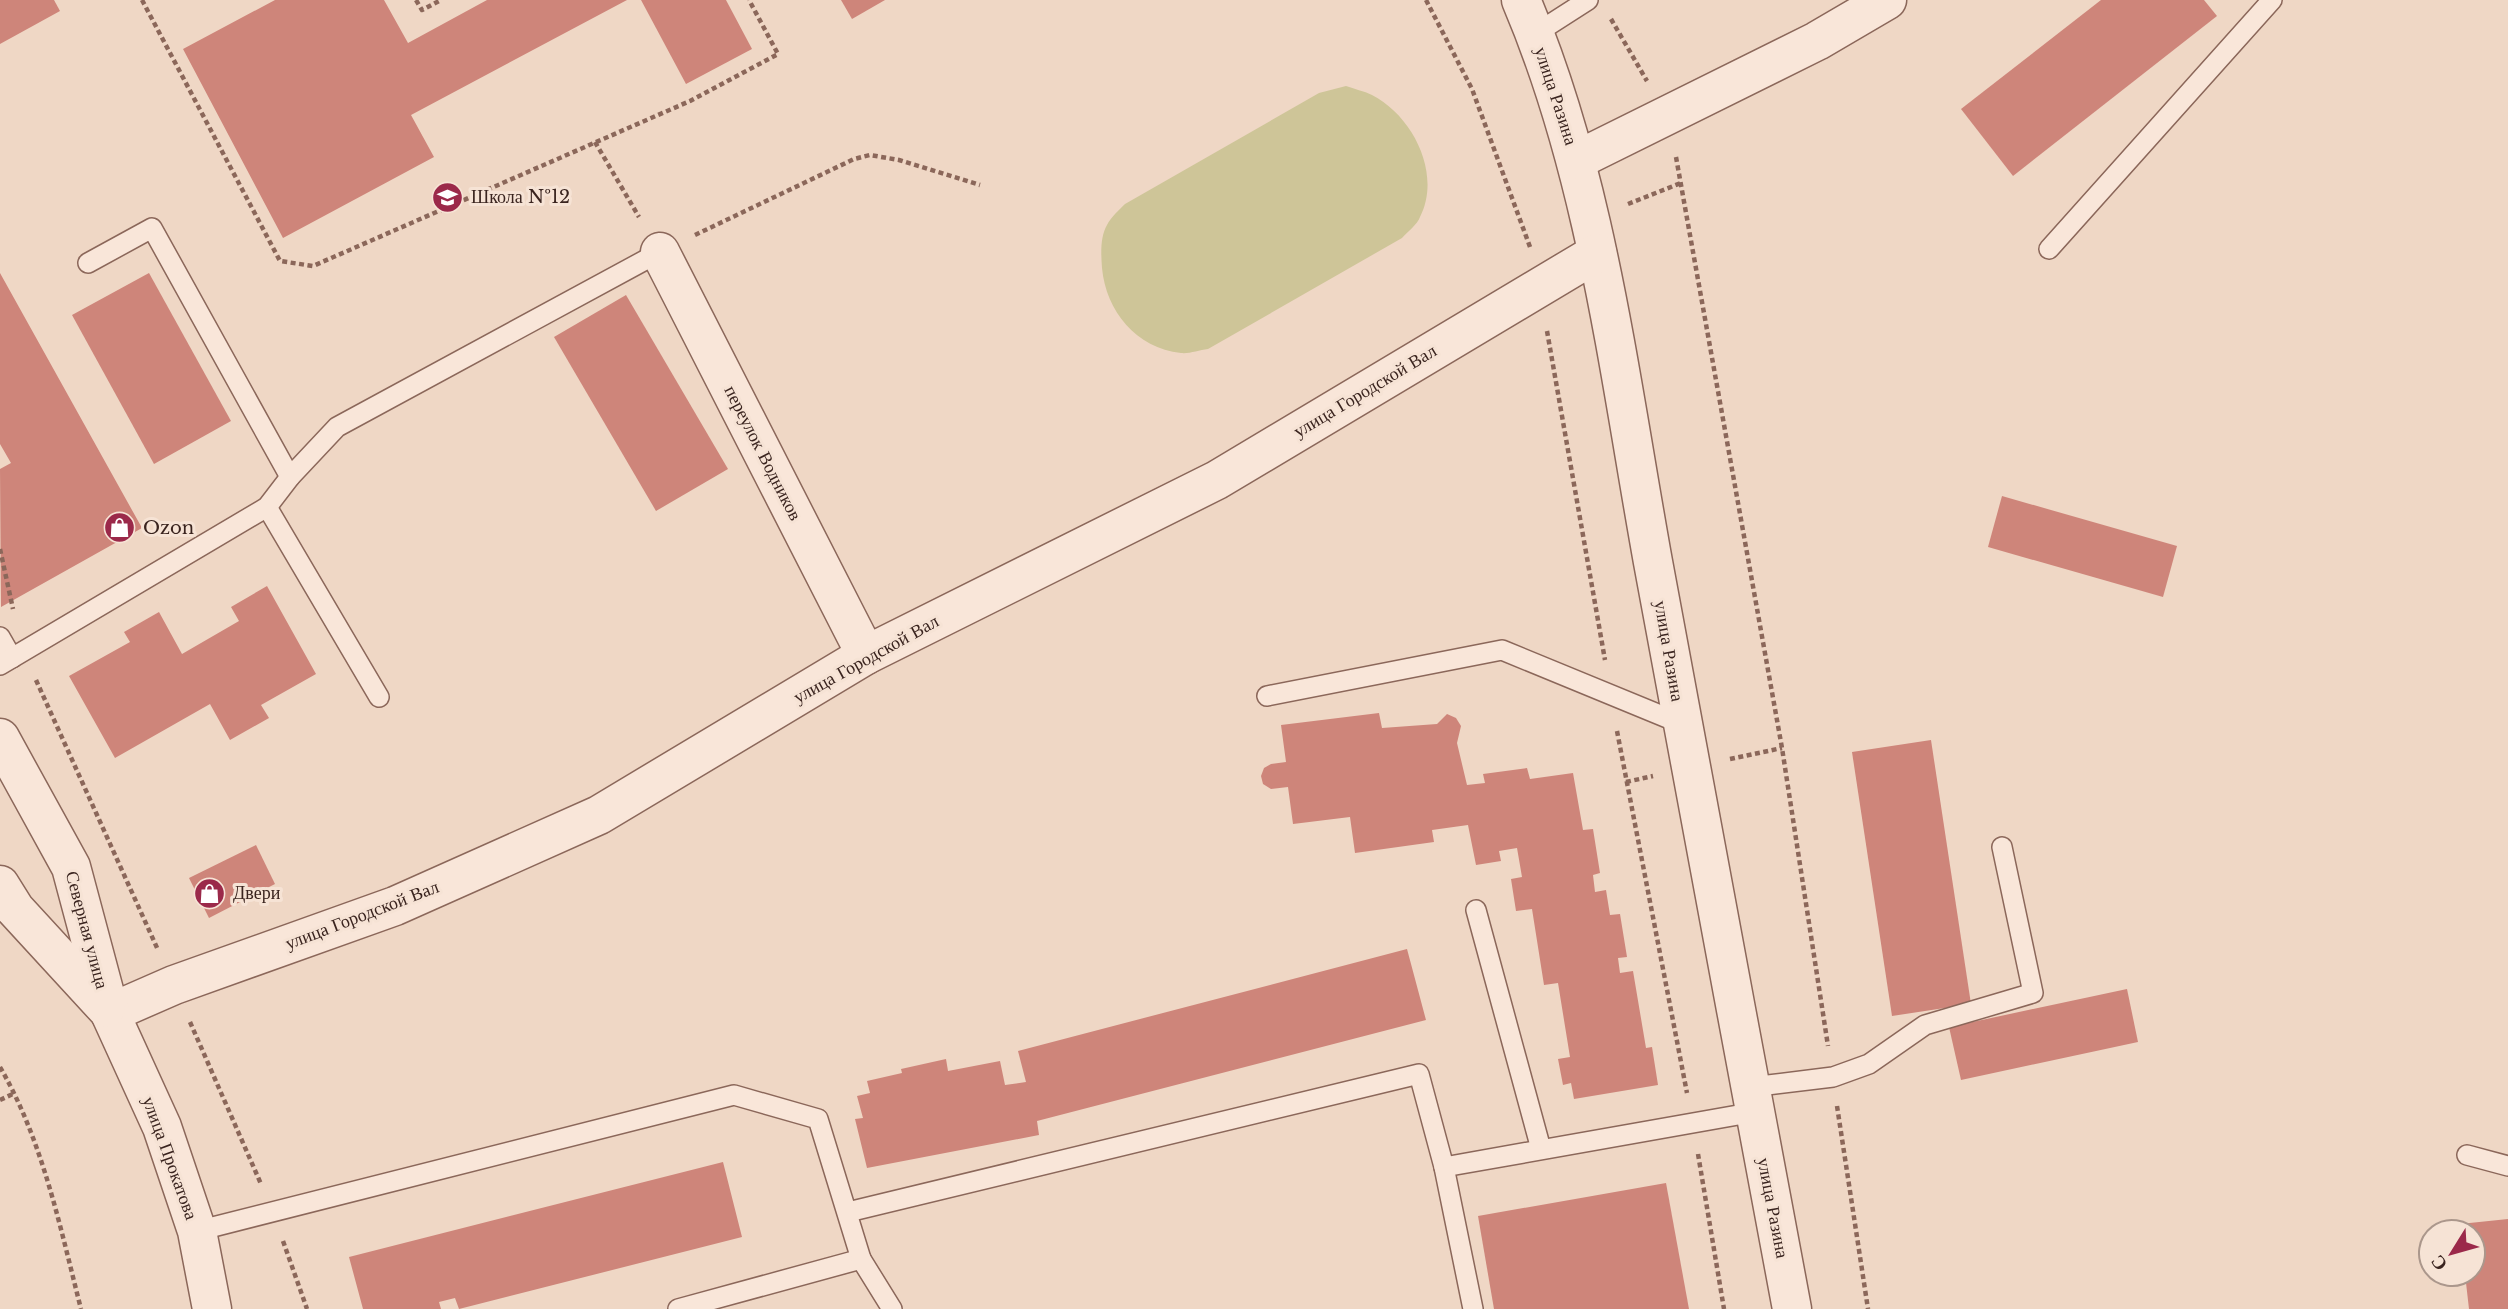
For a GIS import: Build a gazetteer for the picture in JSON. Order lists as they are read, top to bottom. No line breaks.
{"streets":{"street":["улица Разина","улица Городской Вал","переулок Водников","Северная улица","улица Прокатова"]},"crossings":[["улица Разина","улица Городской Вал"],["улица Городской Вал","переулок Водников"],["улица Городской Вал","Северная улица"],["улица Городской Вал","улица Прокатова"],["Северная улица","улица Прокатова"]],"places":{"school or university":["Школа №12"],"shop":["Ozon","Двери"]},"north":"bottom left"}
